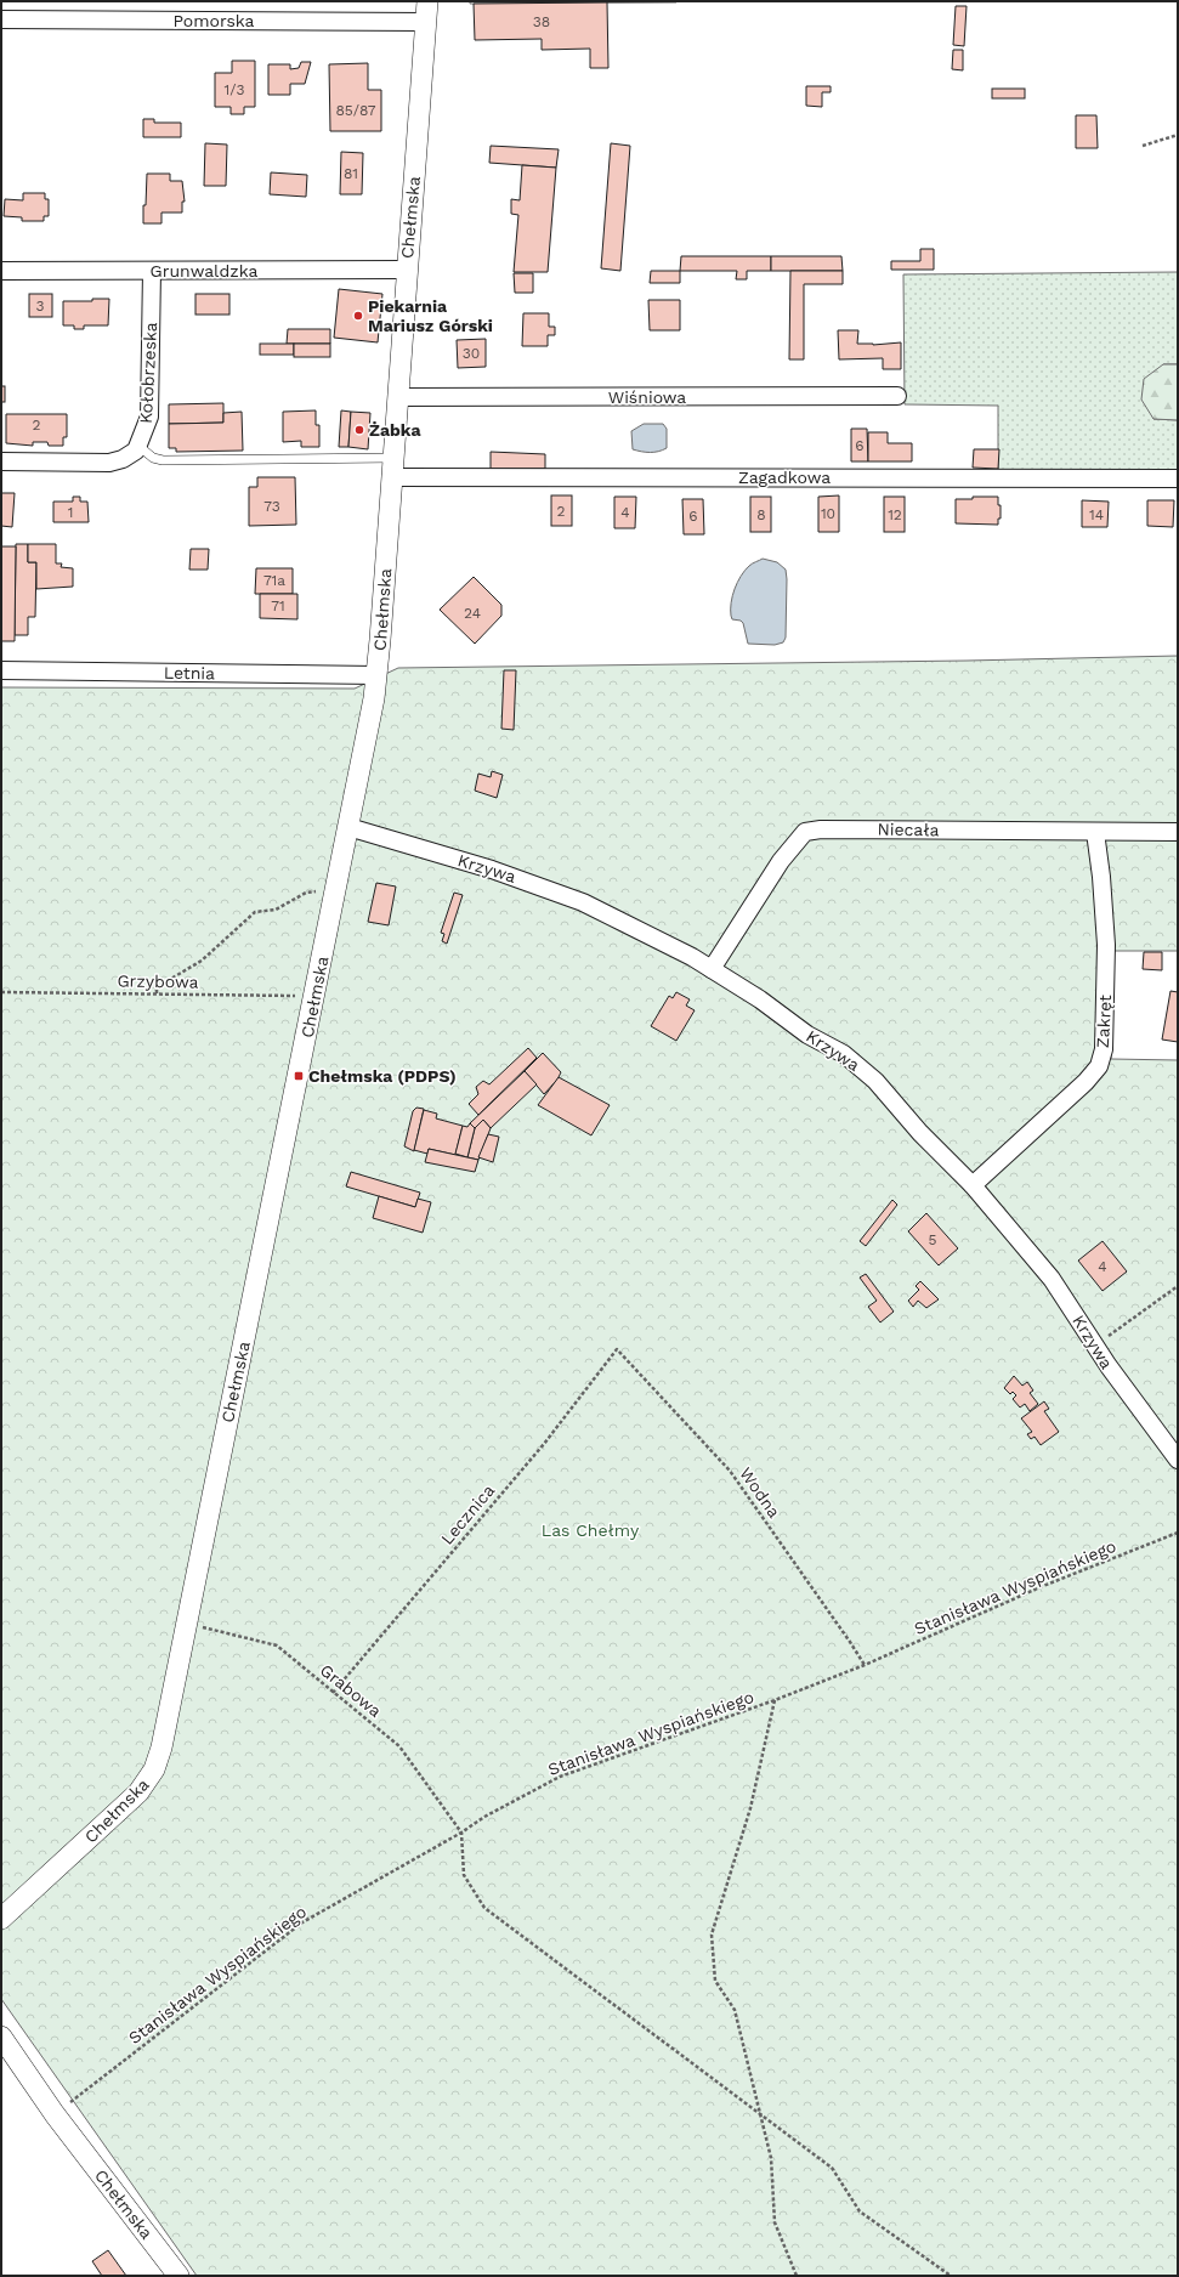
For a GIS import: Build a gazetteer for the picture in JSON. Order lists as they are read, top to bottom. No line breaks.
{"streets":{"street":["Pomorska","Chełmska","Grunwaldzka","Kołobrzeska","Wiśniowa","Zagadkowa","Letnia","Niecała","Krzywa","Zakręt"],"path":["Grzybowa","Wodna","Lecznica","Stanisława Wyspiańskiego","Grabowa"]},"crossings":[["Pomorska","Chełmska"],["Chełmska","Grunwaldzka"],["Chełmska","Wiśniowa"],["Chełmska","Zagadkowa"],["Chełmska","Letnia"],["Chełmska","Krzywa"],["Chełmska","Grzybowa"],["Chełmska","Stanisława Wyspiańskiego"],["Chełmska","Grabowa"],["Grunwaldzka","Kołobrzeska"],["Niecała","Krzywa"],["Niecała","Zakręt"],["Krzywa","Zakręt"],["Wodna","Lecznica"],["Wodna","Stanisława Wyspiańskiego"],["Lecznica","Grabowa"],["Stanisława Wyspiańskiego","Grabowa"]],"parks":["Las Chełmy"],"places":{"other":["Piekarnia Mariusz Górski","Żabka"],"transit":["Chełmska (PDPS)"]},"house_numbers":["38","1/3","85/87","81","3","30","2","6","73","2","1","4","10","8","12","14","6","71a","71","24","5","4"]}
